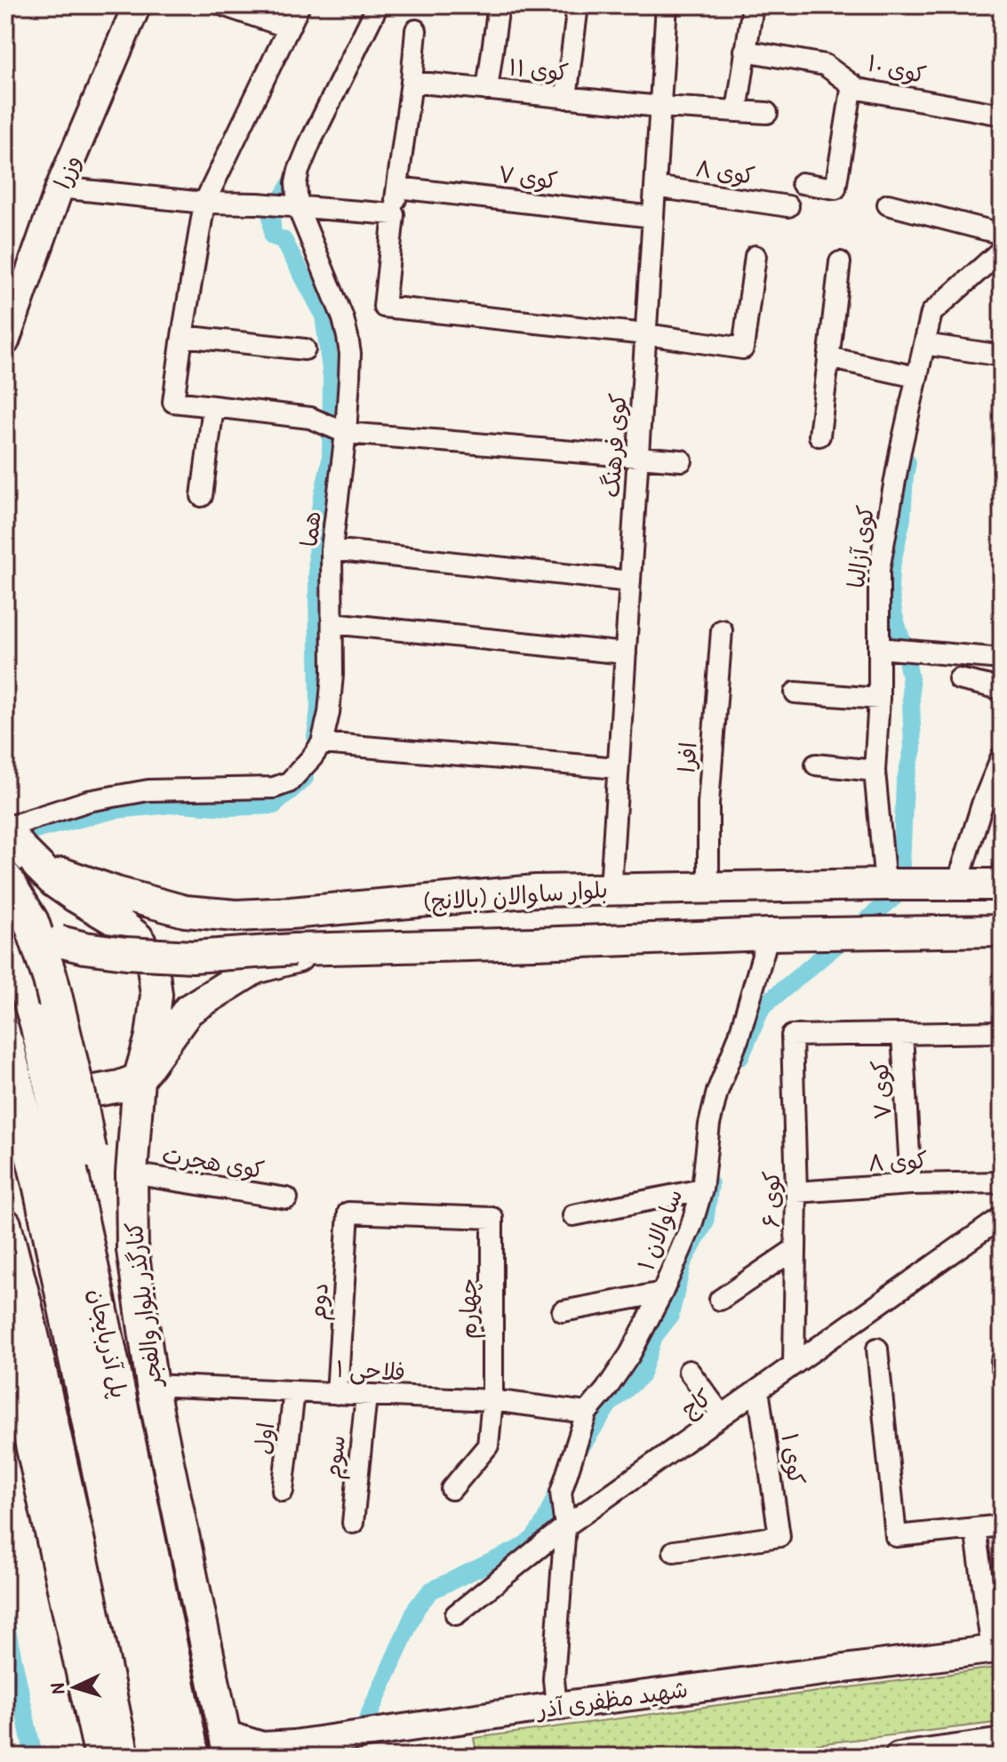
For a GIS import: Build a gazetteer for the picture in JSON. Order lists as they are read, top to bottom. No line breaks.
{"streets":{"highway":["پل آذربایجان"],"main road":["وزرا","بلوار ساوالان (بالانج)","کنارگذر بلوار والفجر","شهید مظفری آذر"],"street":["کوی ۱۰","کوی ۱۱","کوی ۸","کوی ۷","کوی فرهنگ","هما","کوی آزالیا","افرا","کوی هجرت","کوی ۶","ساوالان ۱","دوم","چهارم","فلاحی ۱","کاج","اول","سوم","کوی ۱"]},"crossings":[["کوی ۱۱","کوی فرهنگ"],["کوی ۸","کوی ۷"],["کوی ۸","کوی فرهنگ"],["کوی ۸","کوی ۶"],["کوی ۷","کوی فرهنگ"],["کوی ۷","کوی ۶"],["کوی فرهنگ","بلوار ساوالان (بالانج)"],["هما","کنارگذر بلوار والفجر"],["کوی آزالیا","بلوار ساوالان (بالانج)"],["افرا","بلوار ساوالان (بالانج)"],["بلوار ساوالان (بالانج)","ساوالان ۱"],["بلوار ساوالان (بالانج)","کنارگذر بلوار والفجر"],["کوی هجرت","کنارگذر بلوار والفجر"],["کوی ۶","کاج"],["ساوالان ۱","فلاحی ۱"],["ساوالان ۱","کاج"],["دوم","چهارم"],["دوم","فلاحی ۱"],["کنارگذر بلوار والفجر","فلاحی ۱"],["کنارگذر بلوار والفجر","شهید مظفری آذر"],["چهارم","فلاحی ۱"],["فلاحی ۱","اول"],["فلاحی ۱","سوم"],["کاج","کوی ۱"]],"north":"left"}
